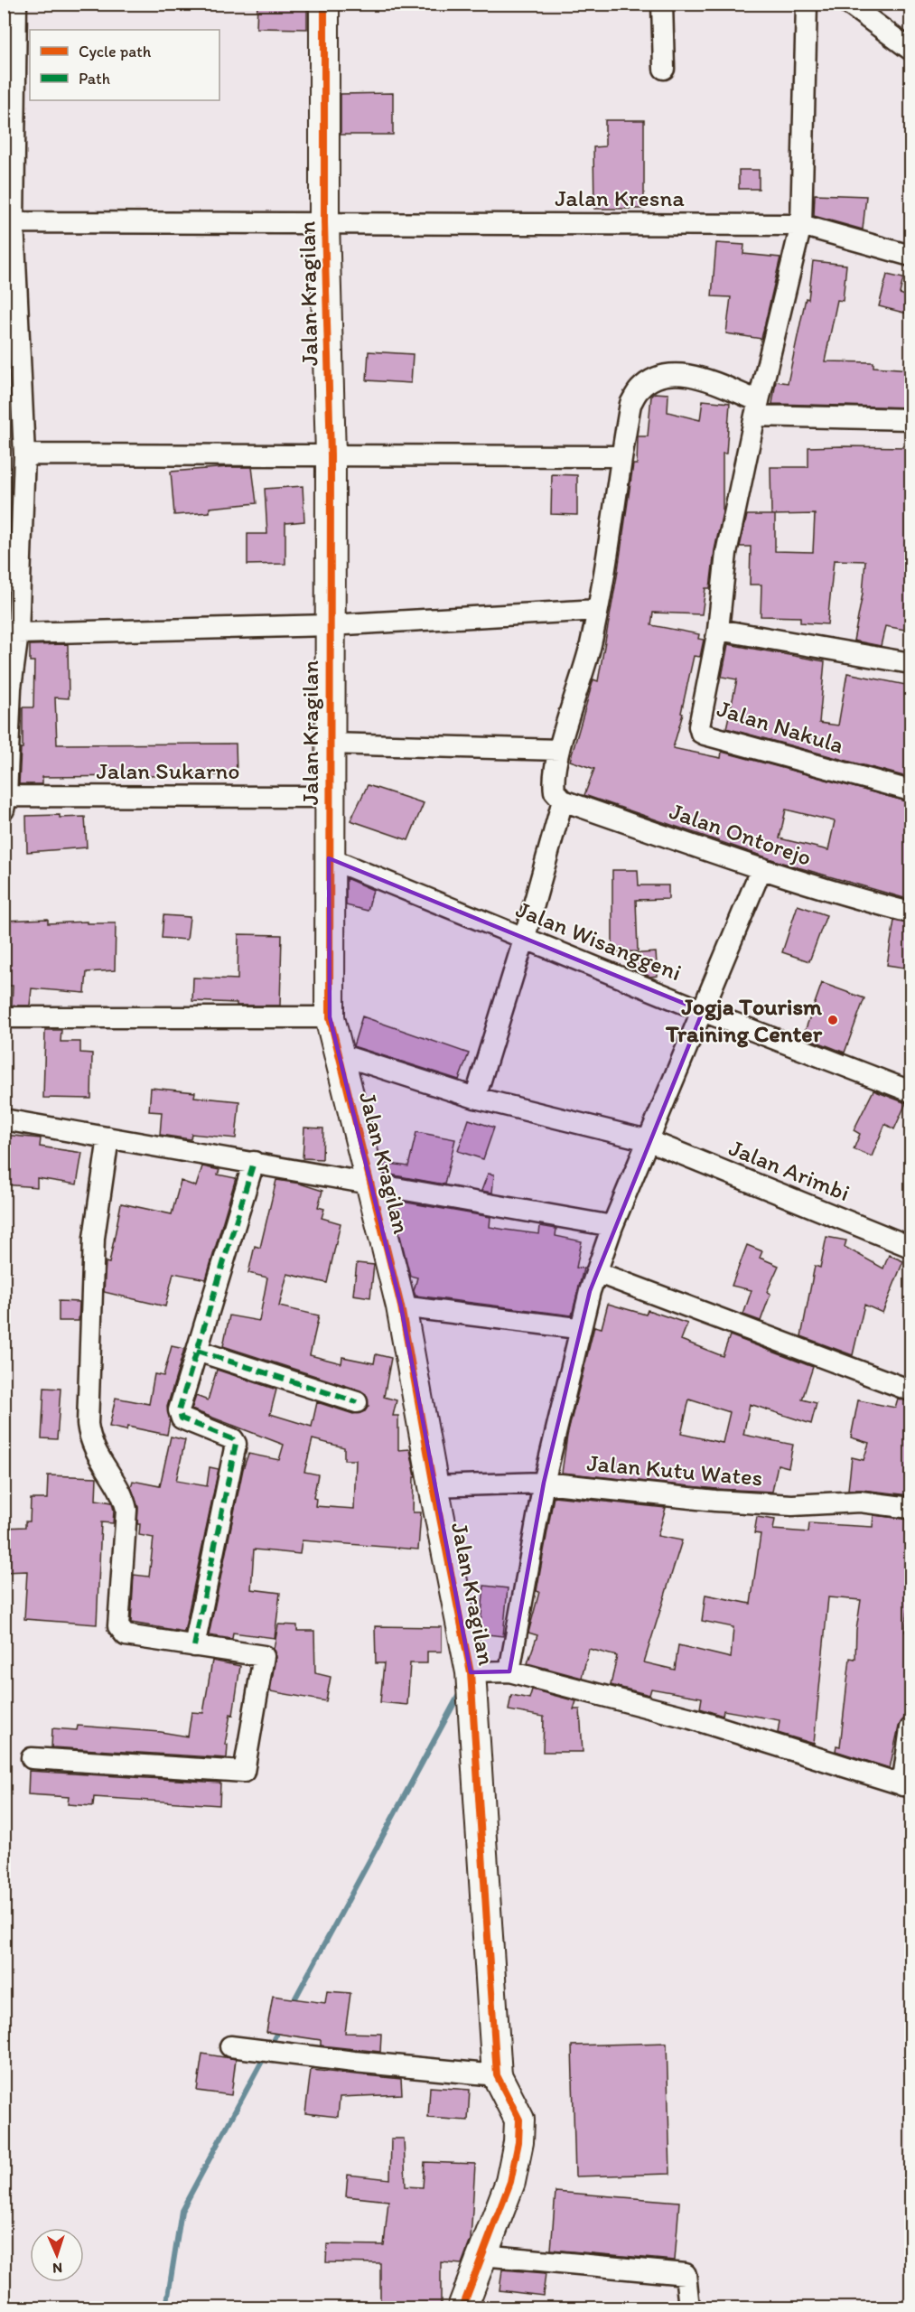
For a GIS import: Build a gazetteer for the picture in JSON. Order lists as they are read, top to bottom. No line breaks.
{"streets":{"street":["Jalan Kresna","Jalan Kragilan","Jalan Nakula","Jalan Sukarno","Jalan Ontorejo","Jalan Wisanggeni","Jalan Arimbi","Jalan Kutu Wates"]},"crossings":[["Jalan Kresna","Jalan Kragilan"],["Jalan Kragilan","Jalan Sukarno"],["Jalan Kragilan","Jalan Wisanggeni"],["Jalan Kragilan","Jalan Arimbi"],["Jalan Kragilan","Jalan Kutu Wates"]],"places":["Jogja Tourism Training Center"],"legend":["Cycle path","Path"],"north":"bottom"}
